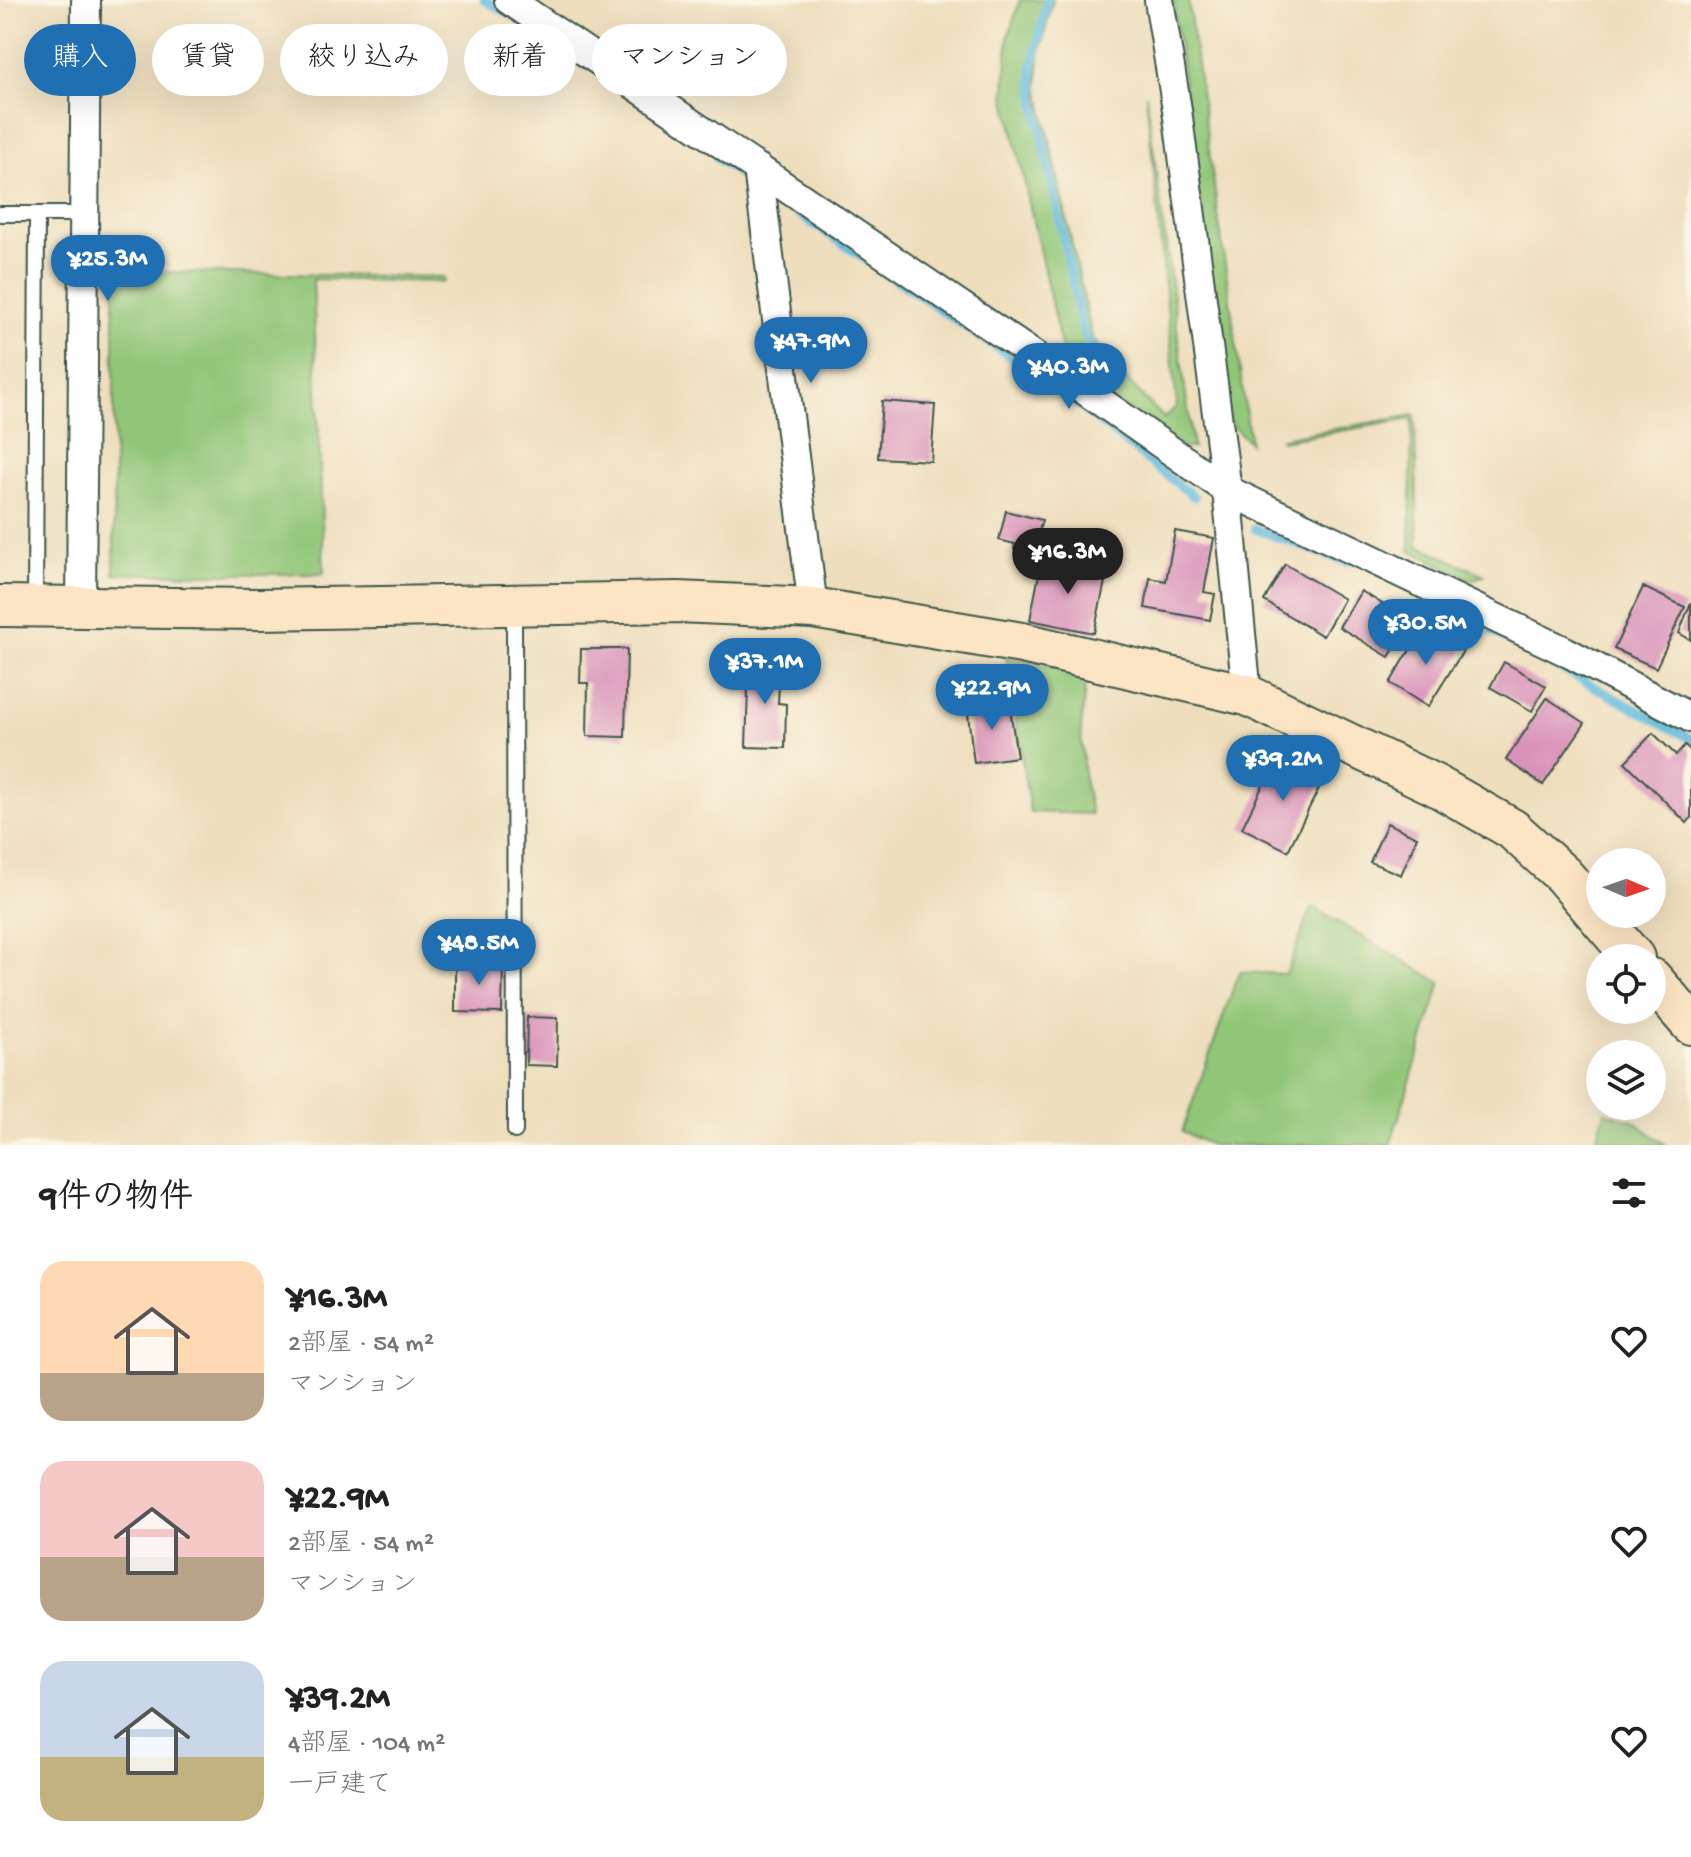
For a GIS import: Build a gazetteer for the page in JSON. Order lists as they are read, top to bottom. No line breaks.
{"north":"right","page":{"chip":["購入","賃貸","絞り込み","新着","マンション"],"price":["¥25.3M","¥47.9M","¥40.3M","¥16.3M","¥30.5M","¥37.1M","¥22.9M","¥39.2M","¥48.5M"],"heading":"9件の物件","list":[{"name":"¥16.3M","note":"2部屋 · 54 m² · マンション"},{"name":"¥22.9M","note":"2部屋 · 54 m² · マンション"},{"name":"¥39.2M","note":"4部屋 · 104 m² · 一戸建て"}]}}
